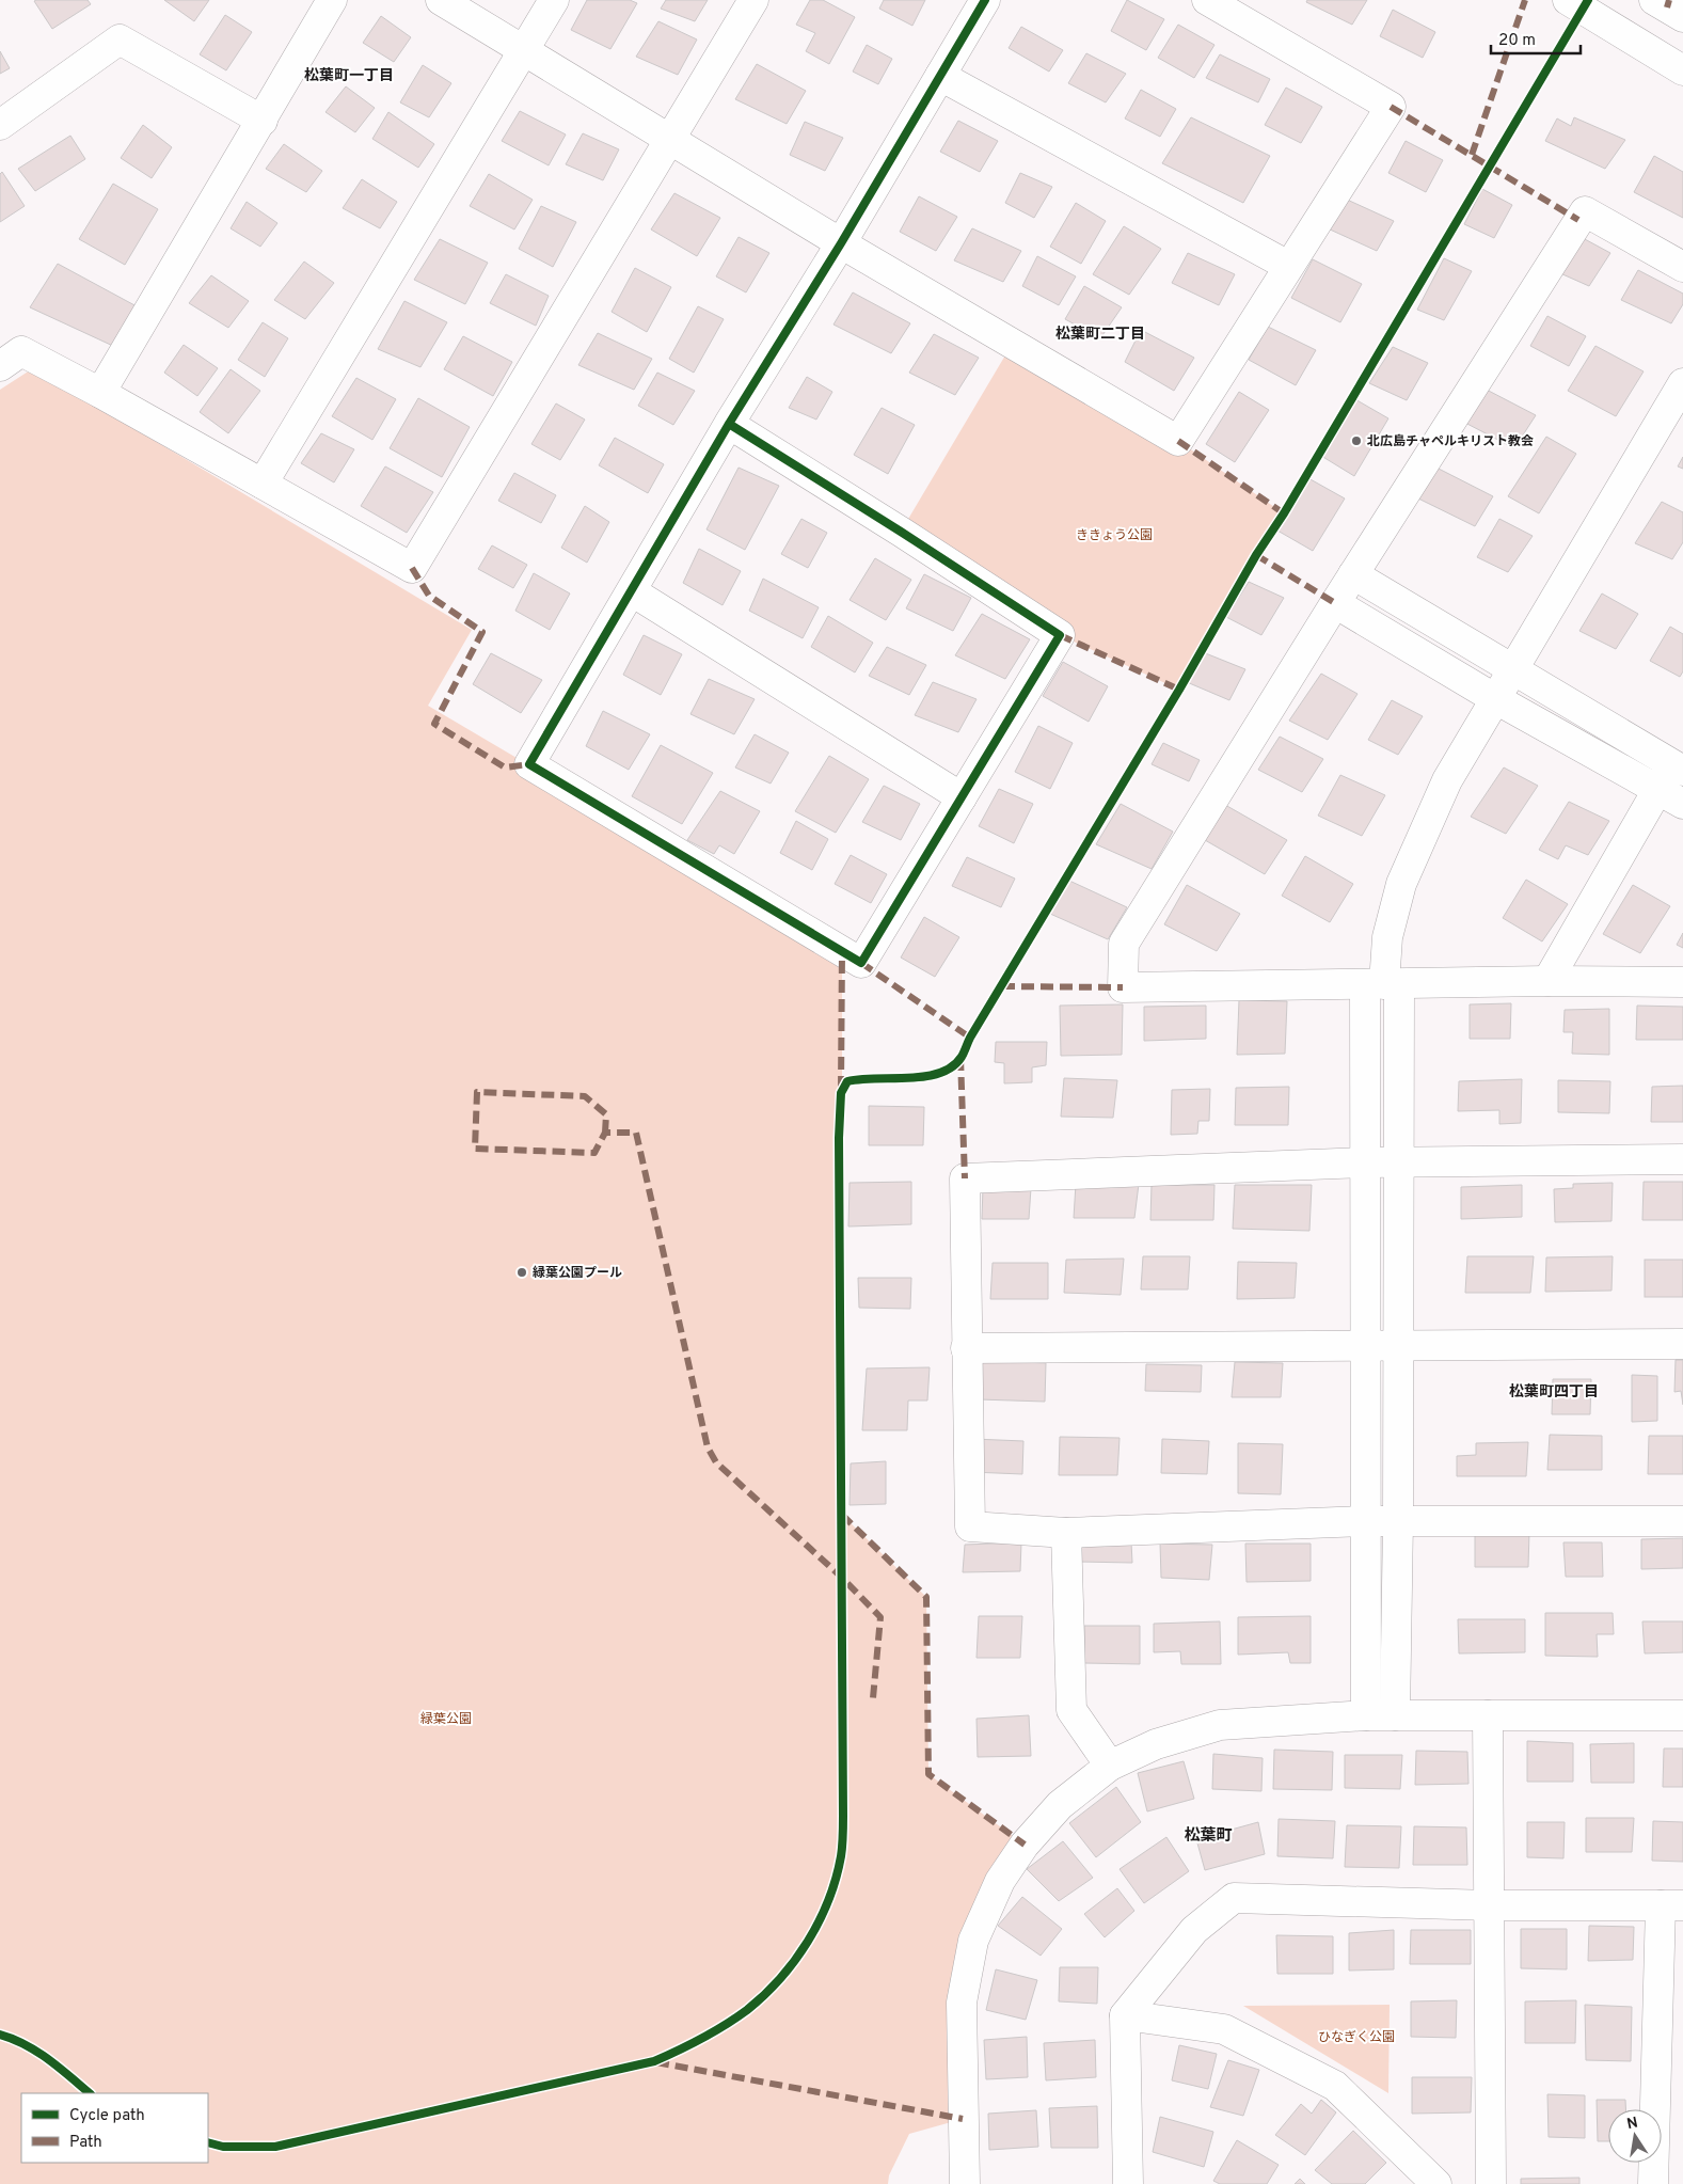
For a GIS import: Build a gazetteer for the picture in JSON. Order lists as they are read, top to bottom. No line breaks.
{"districts":["松葉町一丁目","松葉町二丁目","松葉町四丁目","松葉町"],"parks":["ききょう公園","緑葉公園","ひなぎく公園"],"places":["北広島チャペルキリスト教会","緑葉公園プール"],"legend":["Cycle path","Path"],"scale_bar":"20 m","north":"top"}
